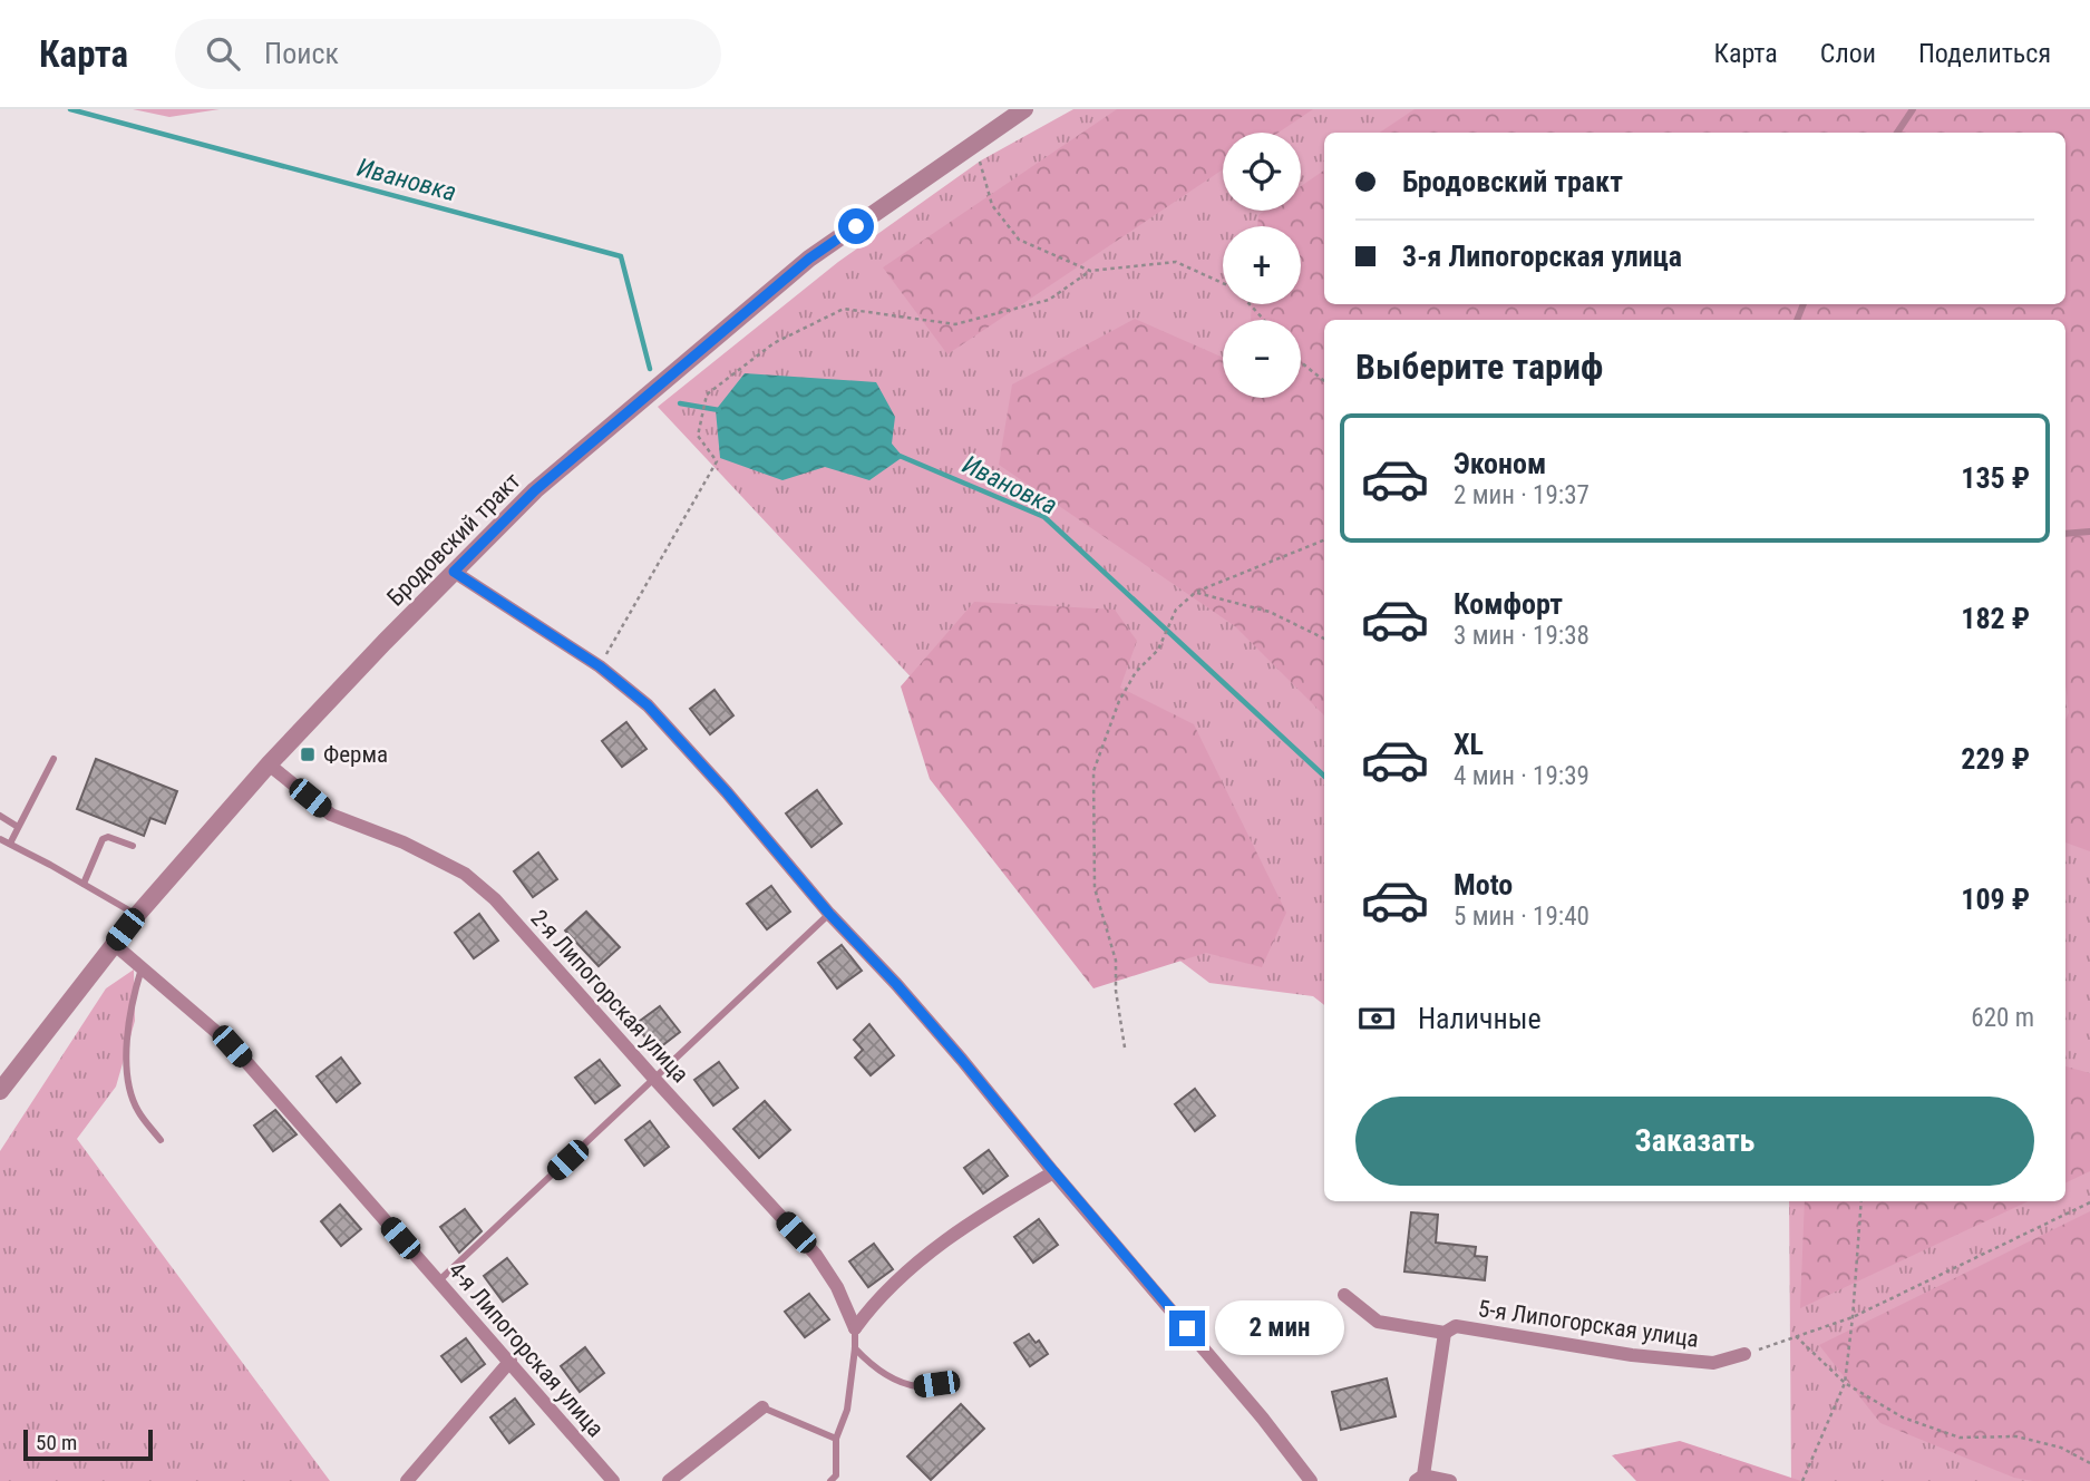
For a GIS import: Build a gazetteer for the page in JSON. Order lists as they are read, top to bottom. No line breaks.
{"streets":{"street":["Бродовский тракт","2-я Липогорская улица","5-я Липогорская улица","4-я Липогорская улица"]},"crossings":[["Бродовский тракт","2-я Липогорская улица"],["Бродовский тракт","4-я Липогорская улица"]],"water":["Ивановка"],"places":{"transit":["Ферма"]},"scale_bar":"50 m","page":{"header":"Карта","search":"Поиск","nav":["Карта","Слои","Поделиться"],"map_buttons":["+","−"],"banner":["Бродовский тракт","3-я Липогорская улица"],"heading":"Выберите тариф","list":[{"name":"Эконом","note":"2 мин · 19:37","value":"135 ₽"},{"name":"Комфорт","note":"3 мин · 19:38","value":"182 ₽"},{"name":"XL","note":"4 мин · 19:39","value":"229 ₽"},{"name":"Moto","note":"5 мин · 19:40","value":"109 ₽"}],"pay":["Наличные","620 m"],"buttons":"Заказать","bubble":"2 мин","scale":"50 m"}}
